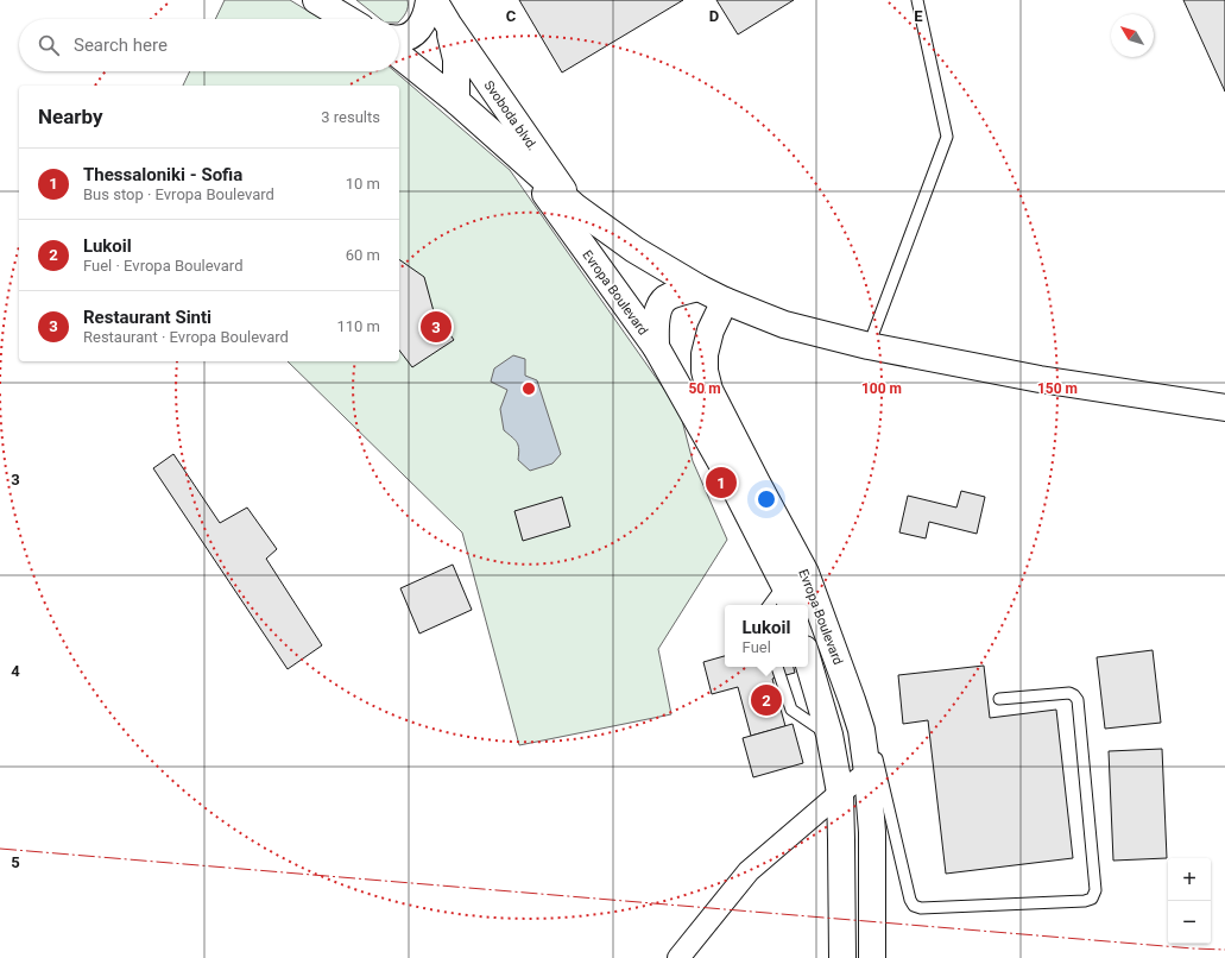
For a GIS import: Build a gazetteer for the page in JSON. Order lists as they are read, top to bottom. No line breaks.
{"streets":{"main road":["Svoboda blvd.","Evropa Boulevard"]},"north":"top left","page":{"search":"Search here","heading":["Nearby","3 results"],"list":[{"mark":"1","name":"Thessaloniki - Sofia","note":"Bus stop · Evropa Boulevard","value":"10 m"},{"mark":"2","name":"Lukoil","note":"Fuel · Evropa Boulevard","value":"60 m"},{"mark":"3","name":"Restaurant Sinti","note":"Restaurant · Evropa Boulevard","value":"110 m"}],"pins":["3","1","2"],"popup":["Lukoil","Fuel"],"map_buttons":["+","−"]},"grid":{"columns":["C","D","E"],"rows":["3","4","5"]},"rings":["50 m","100 m","150 m"]}
